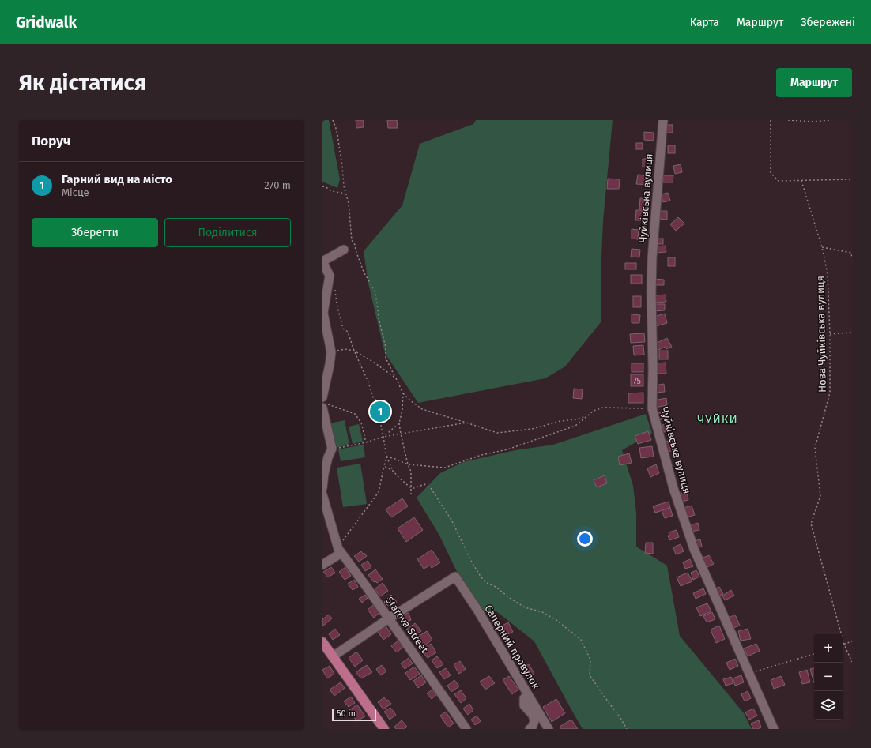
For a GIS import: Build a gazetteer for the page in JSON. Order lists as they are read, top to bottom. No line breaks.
{"streets":{"street":["Чуйківська вулиця","Starova Street","Саперний провулок"],"path":["Нова Чуйківська вулиця"]},"crossings":[["Starova Street","Саперний провулок"]],"districts":["ЧУЙКИ"],"house_numbers":["75"],"scale_bar":"50 m","page":{"header":"Gridwalk","nav":["Карта","Маршрут","Збережені"],"buttons":["Маршрут",["Зберегти","Поділитися"]],"title":"Як дістатися","heading":"Поруч","list":[{"mark":"1","name":"Гарний вид на місто","note":"Місце","value":"270 m"}],"pins":"1","map_buttons":["+","−"],"scale":"50 m"}}
